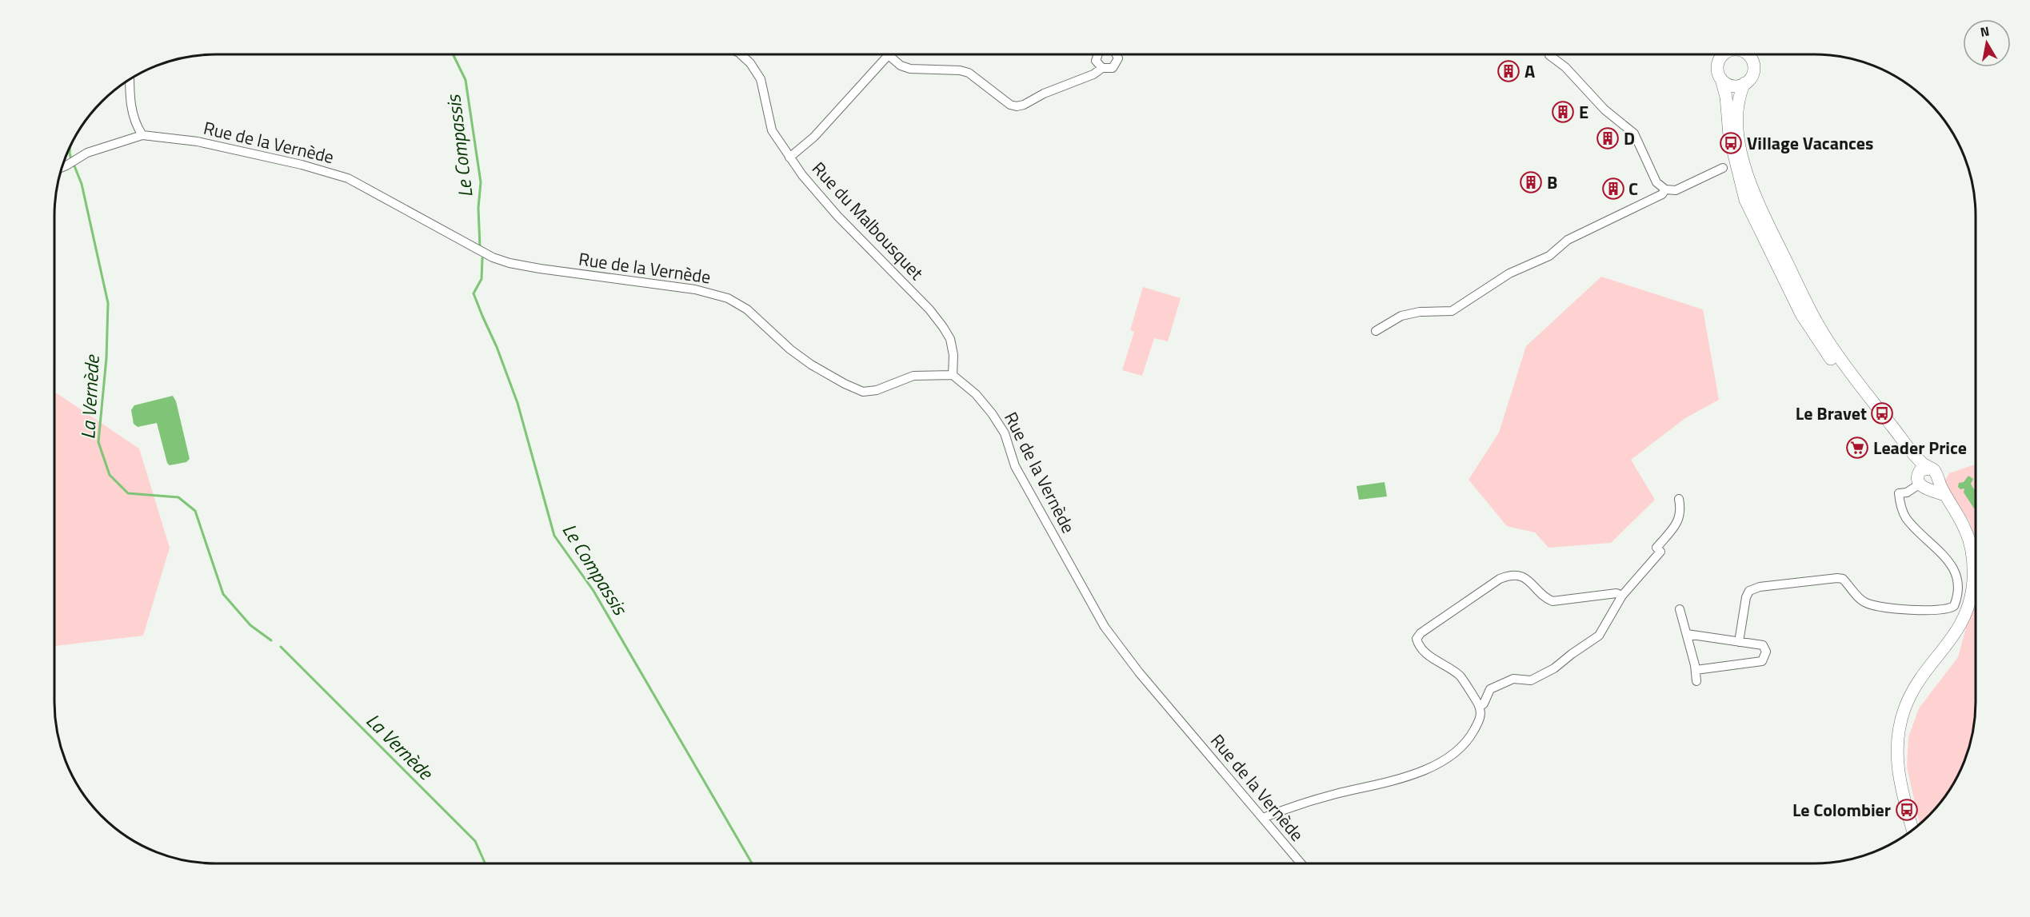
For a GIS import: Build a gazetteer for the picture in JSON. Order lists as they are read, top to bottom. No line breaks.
{"streets":{"street":["Rue de la Vernède","Rue du Malbousquet"]},"crossings":[["Rue de la Vernède","Rue du Malbousquet"]],"water":["Le Compassis","La Vernède"],"places":{"building":["A","E","D","B","C"],"bus stop":["Village Vacances","Le Bravet","Le Colombier"],"supermarket":["Leader Price"]},"north":"top"}
